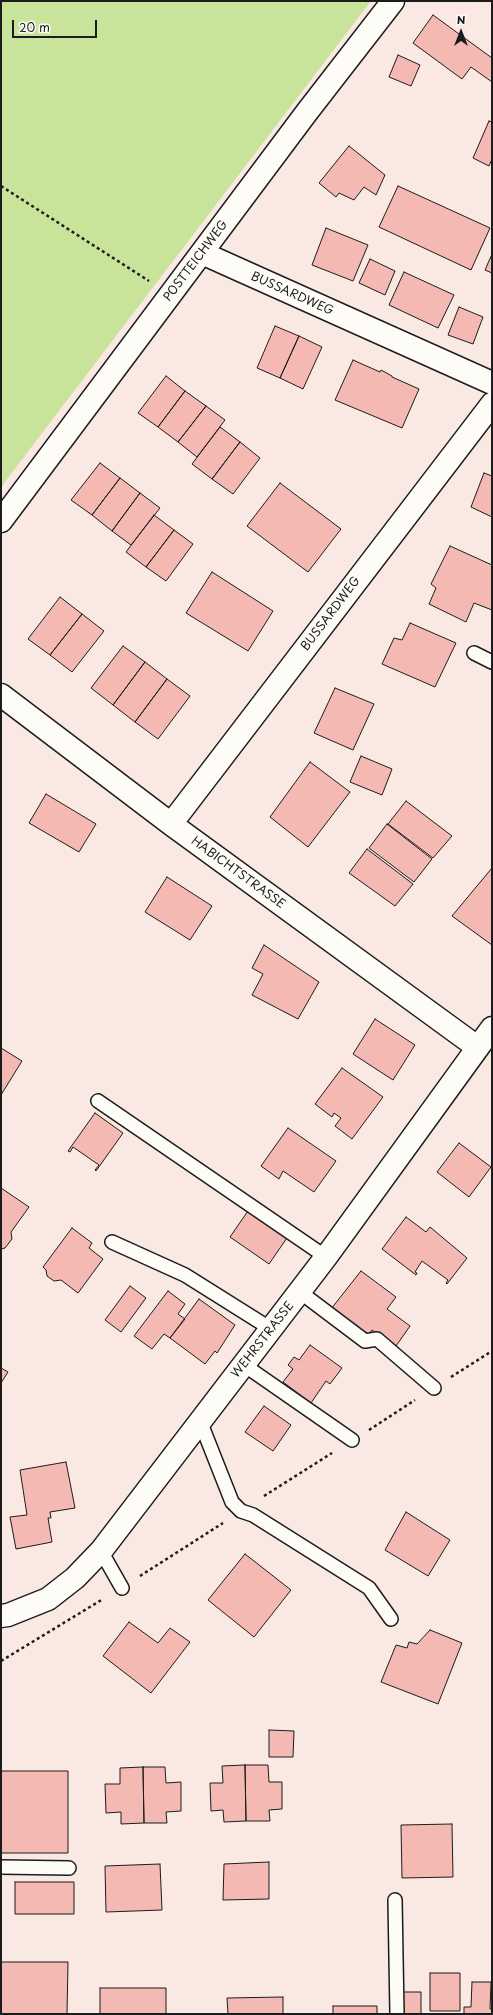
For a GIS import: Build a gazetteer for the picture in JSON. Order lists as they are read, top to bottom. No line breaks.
{"streets":{"street":["POSTTEICHWEG","BUSSARDWEG","HABICHTSTRASSE","WEHRSTRASSE"]},"crossings":[["POSTTEICHWEG","BUSSARDWEG"],["BUSSARDWEG","HABICHTSTRASSE"],["HABICHTSTRASSE","WEHRSTRASSE"]],"scale_bar":"20 m","north":"top"}
